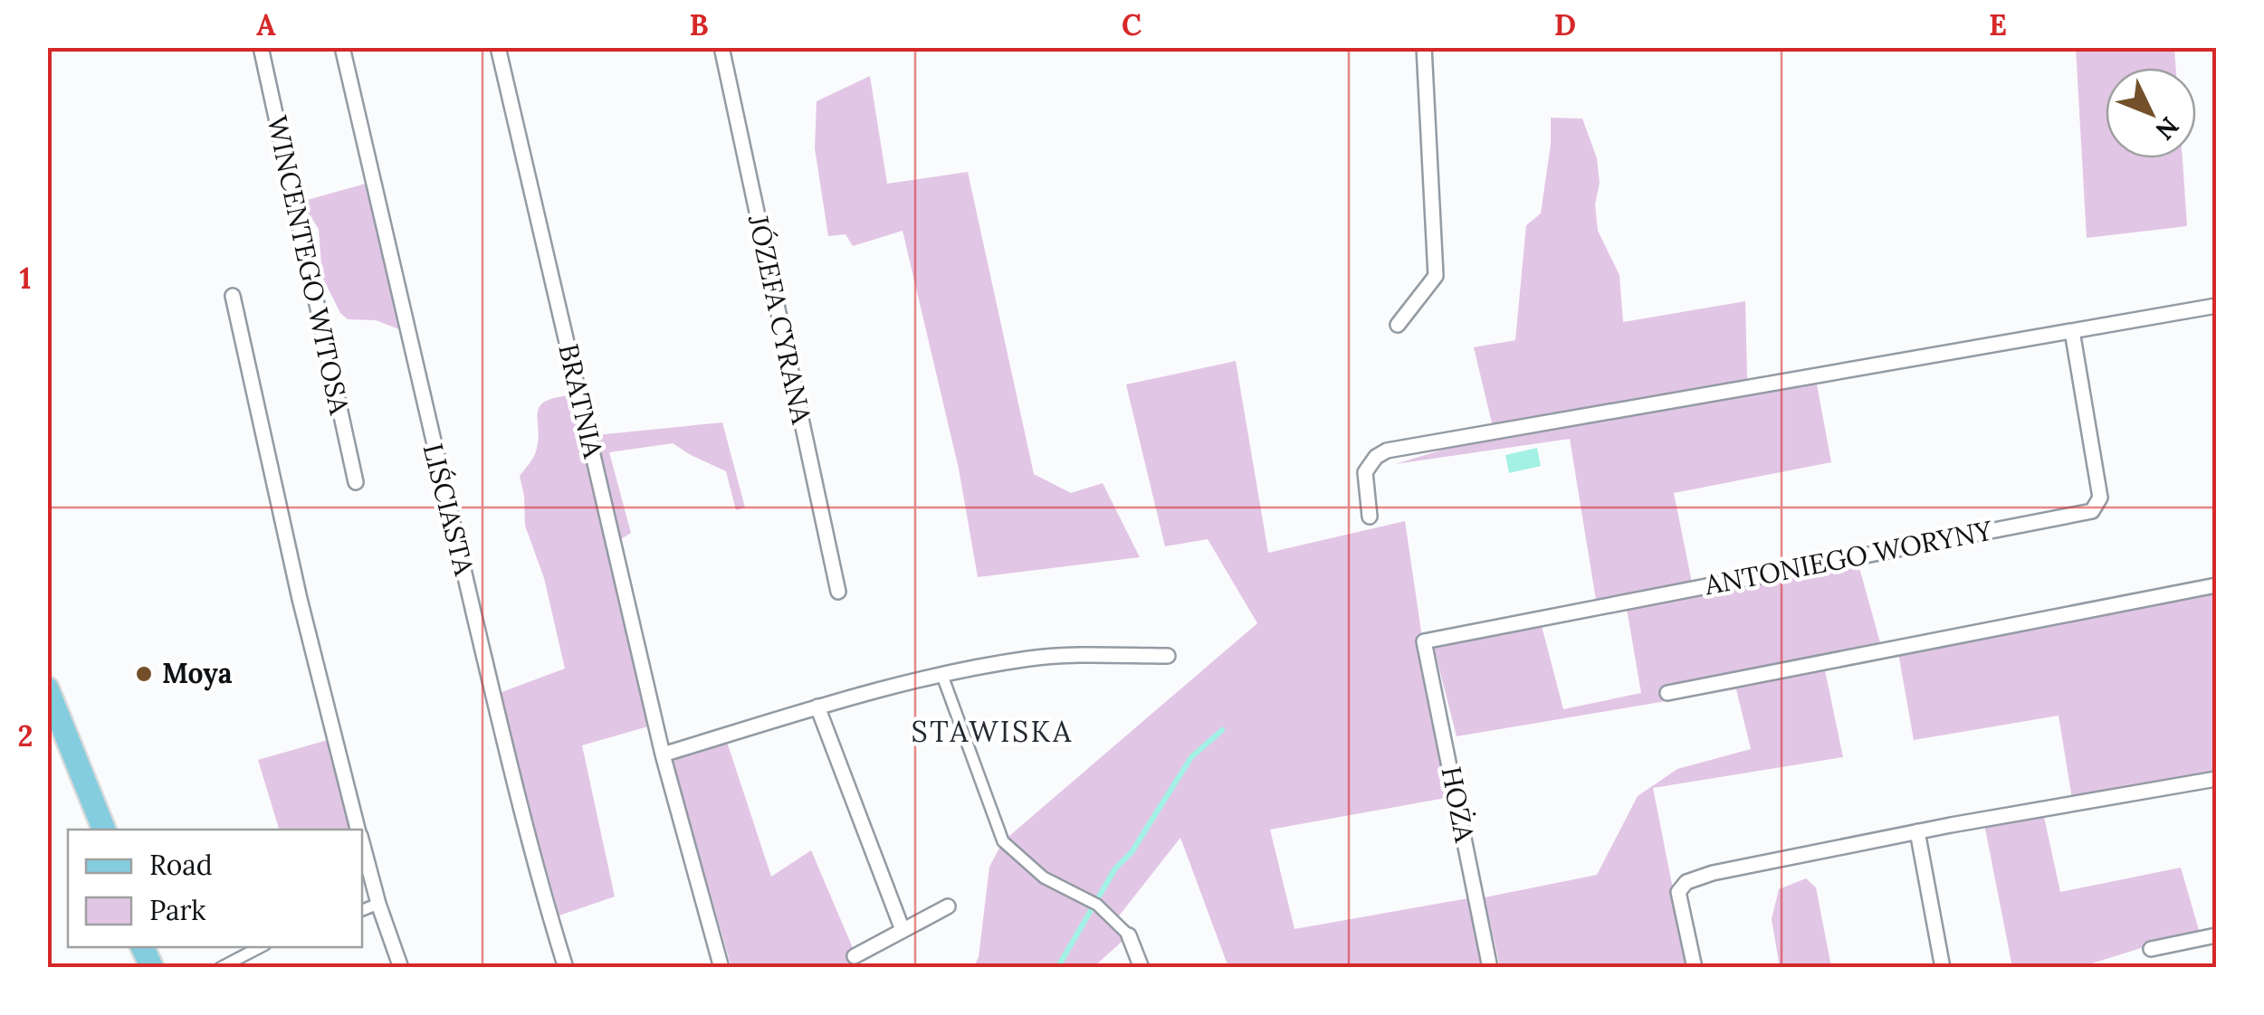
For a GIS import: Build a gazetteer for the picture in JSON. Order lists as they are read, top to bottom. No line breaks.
{"streets":{"street":["WINCENTEGO WITOSA","JÓZEFA CYRANA","BRATNIA","LIŚCIASTA","ANTONIEGO WORYNY","HOŻA"]},"crossings":[["ANTONIEGO WORYNY","HOŻA"]],"districts":["STAWISKA"],"places":["Moya"],"legend":["Road","Park"],"north":"bottom right","grid":{"columns":["A","B","C","D","E"],"rows":["1","2"]}}
